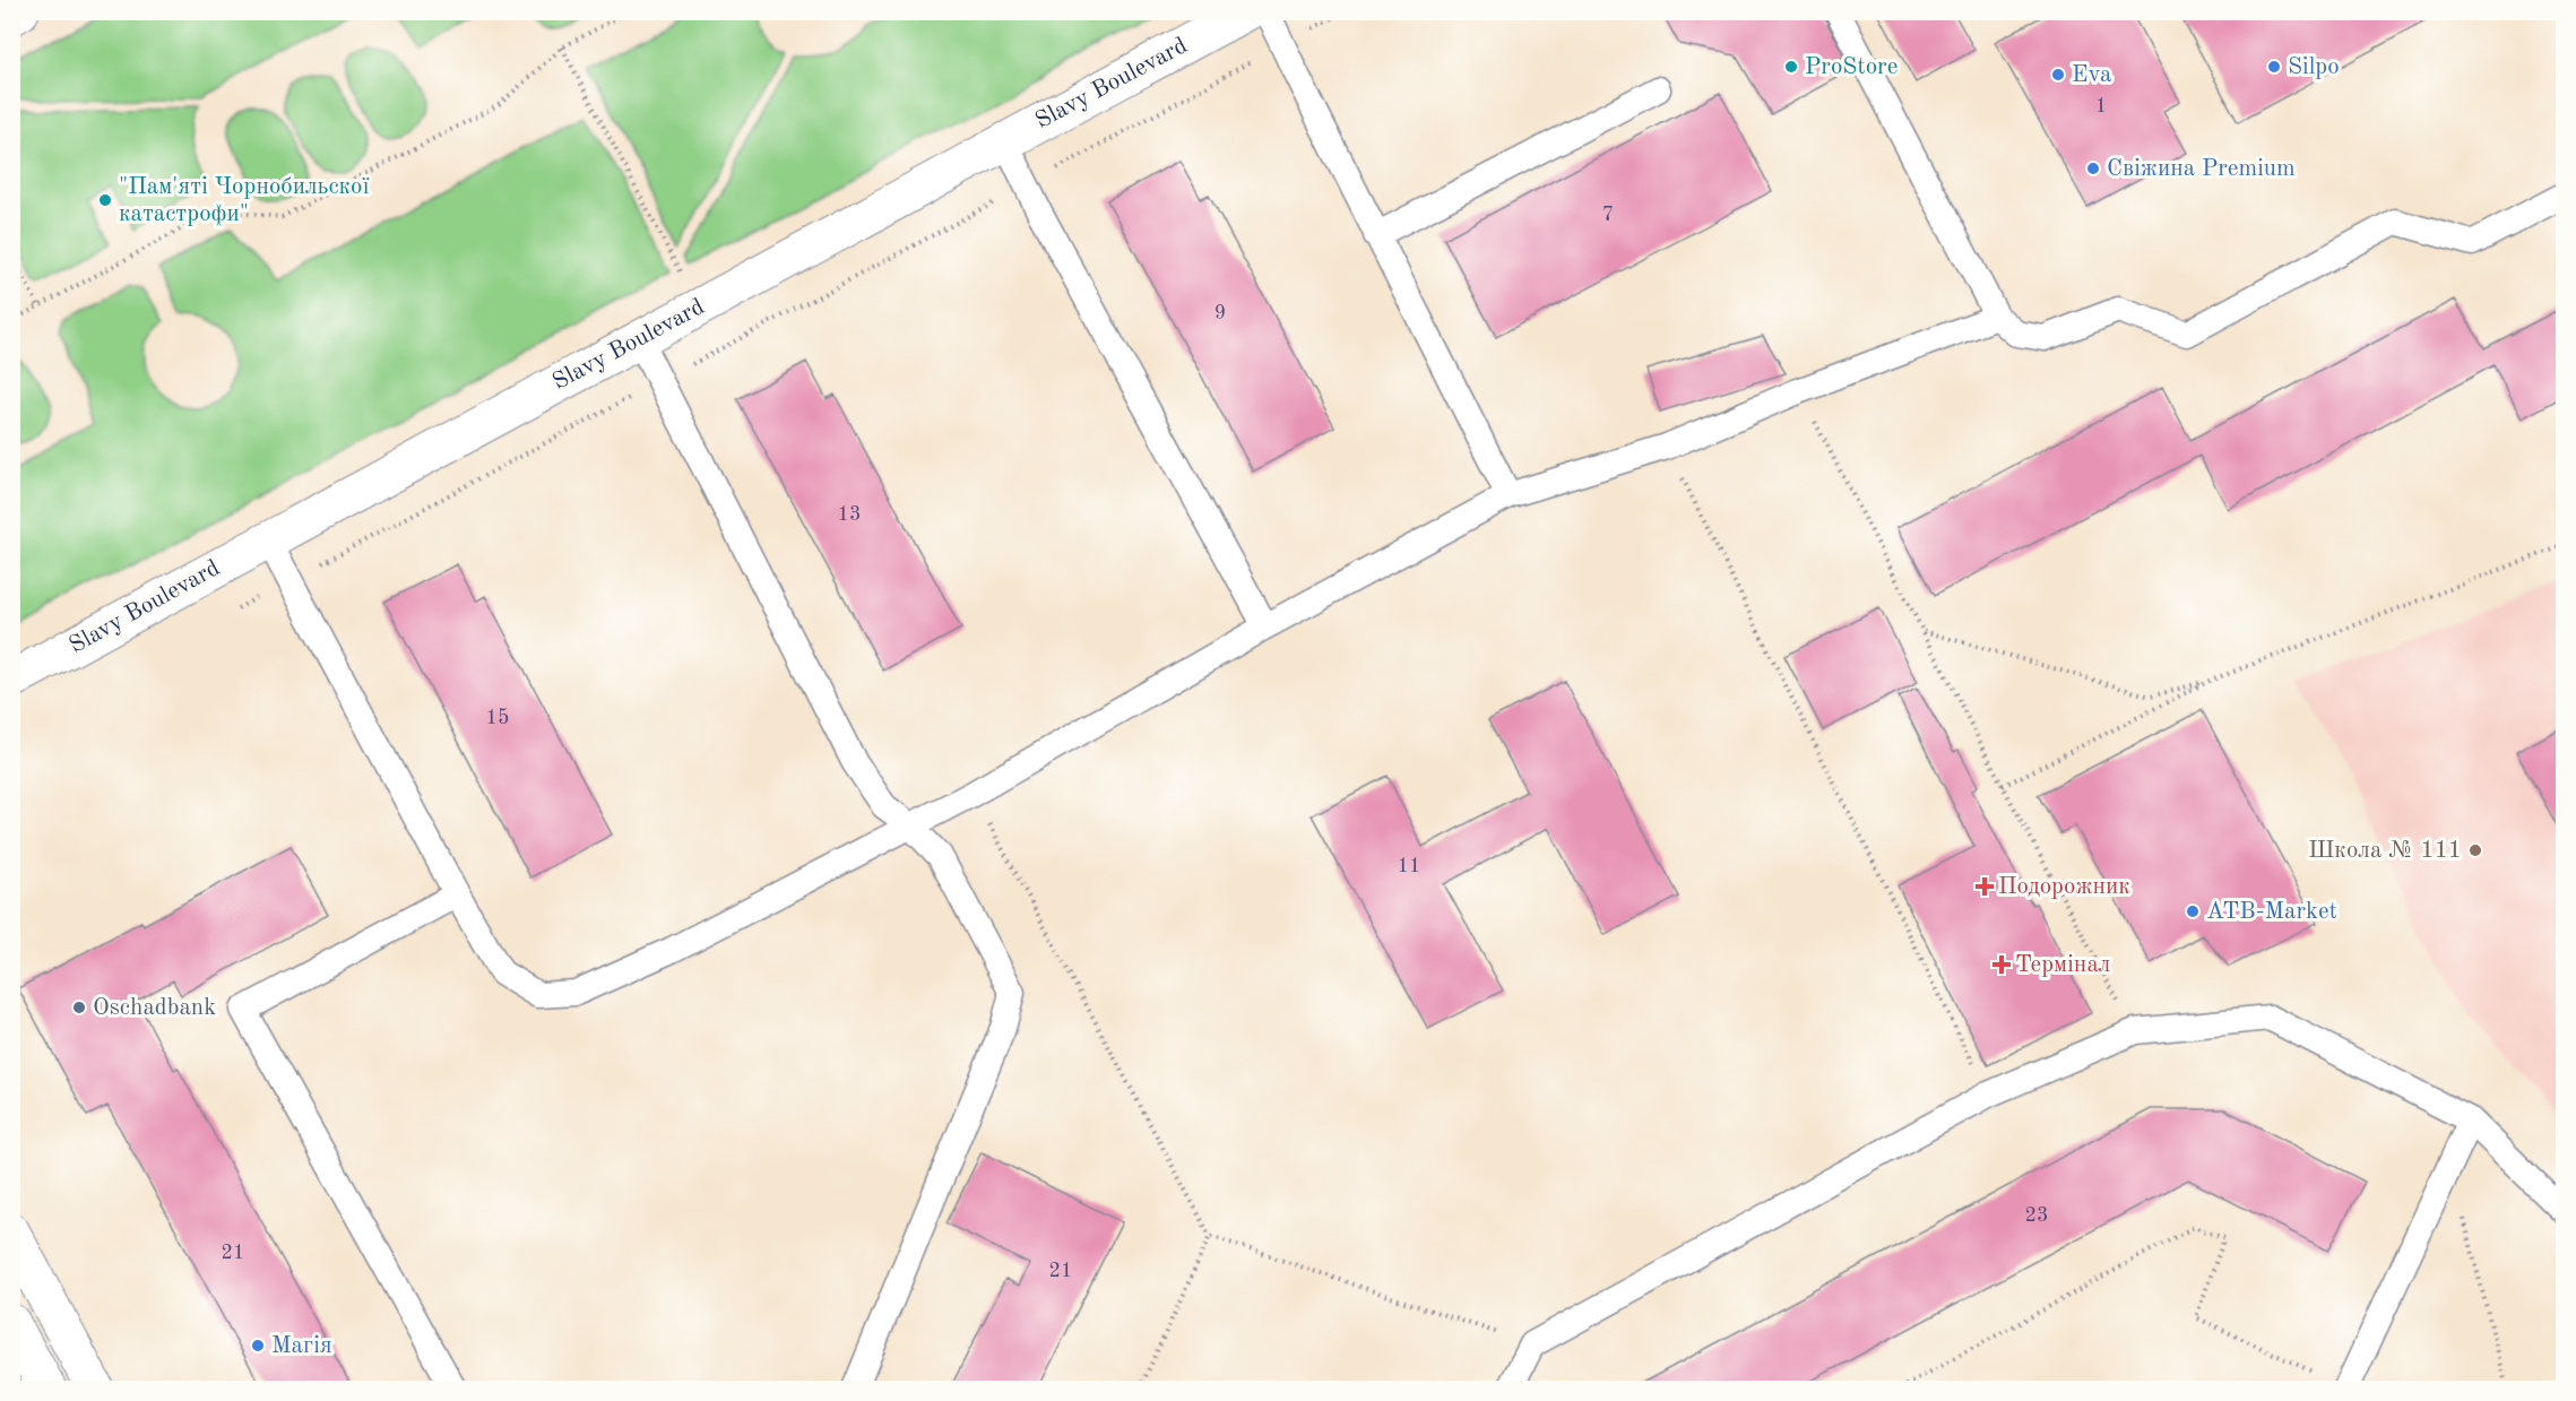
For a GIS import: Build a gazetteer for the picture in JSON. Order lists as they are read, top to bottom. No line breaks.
{"streets":{"main road":["Slavy Boulevard"]},"places":{"other":["ProStore","Silpo","Eva","Свіжина Premium","\"Пам'яті Чорнобильскої катастрофи\"","Школа № 111","ATB-Market","Oschadbank","Магія"],"health":["Подорожник","Термінал"]},"house_numbers":["1","7","9","13","15","11","23","21","21"]}
